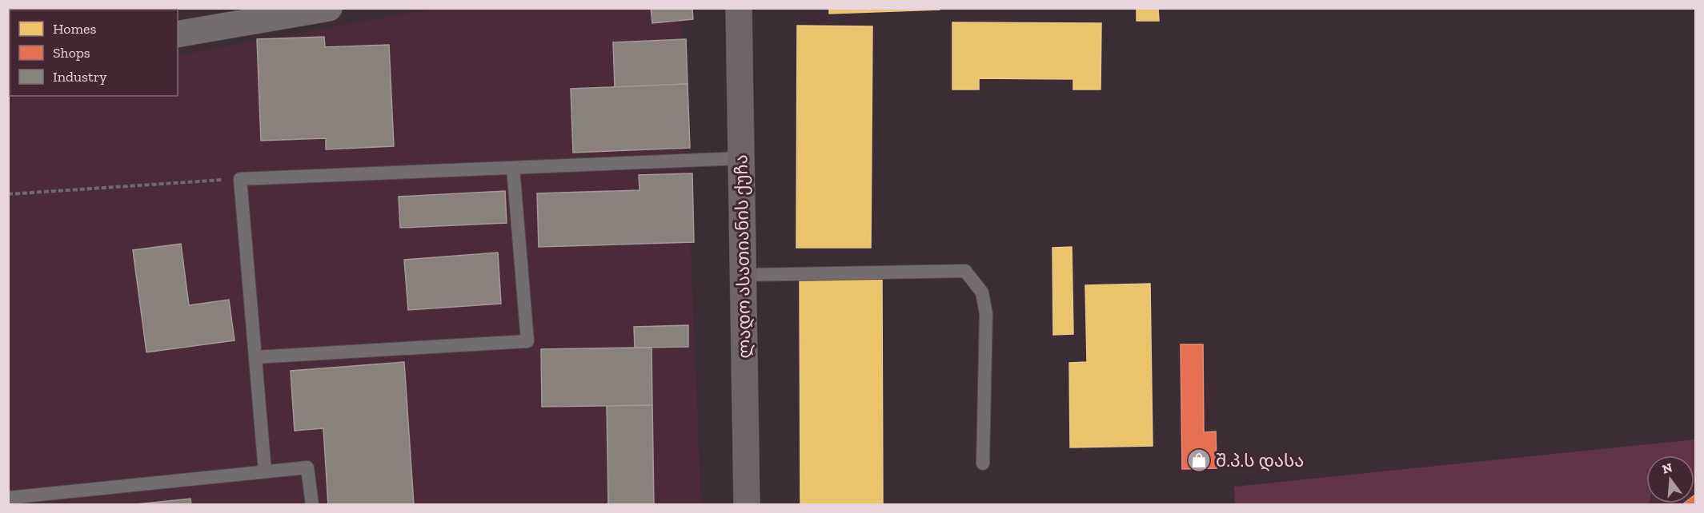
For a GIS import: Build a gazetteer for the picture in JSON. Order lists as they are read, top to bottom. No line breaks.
{"streets":{"main road":["ლადო ასათიანის ქუჩა"]},"places":{"shop":["შ.პ.ს დასა"]},"legend":["Homes","Shops","Industry"],"north":"top"}
